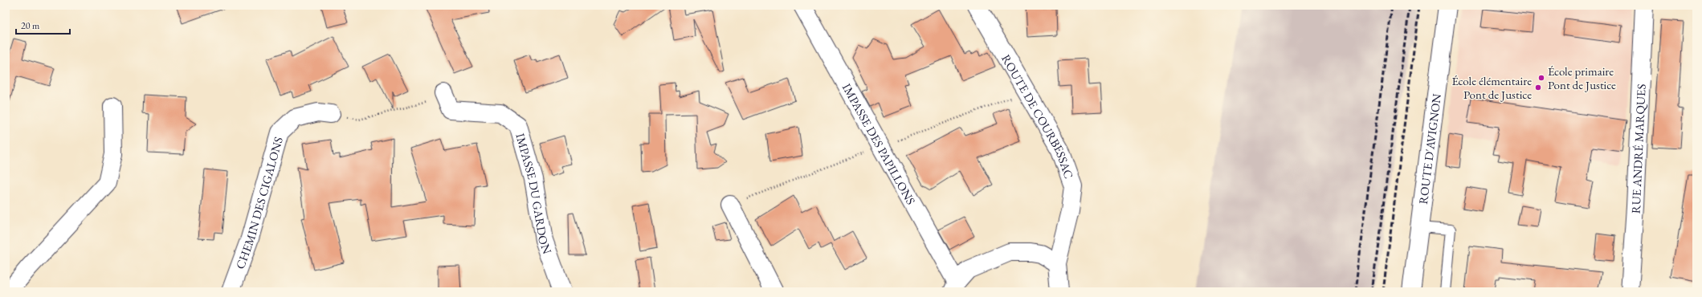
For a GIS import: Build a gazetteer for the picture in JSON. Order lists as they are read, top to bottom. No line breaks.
{"streets":{"street":["ROUTE DE COURBESSAC","IMPASSE DES PAPILLONS","ROUTE D'AVIGNON","RUE ANDRÉ MARQUES","IMPASSE DU GARDON","CHEMIN DES CIGALONS"]},"places":["École primaire Pont de Justice","École élémentaire Pont de Justice"],"scale_bar":"20 m"}
